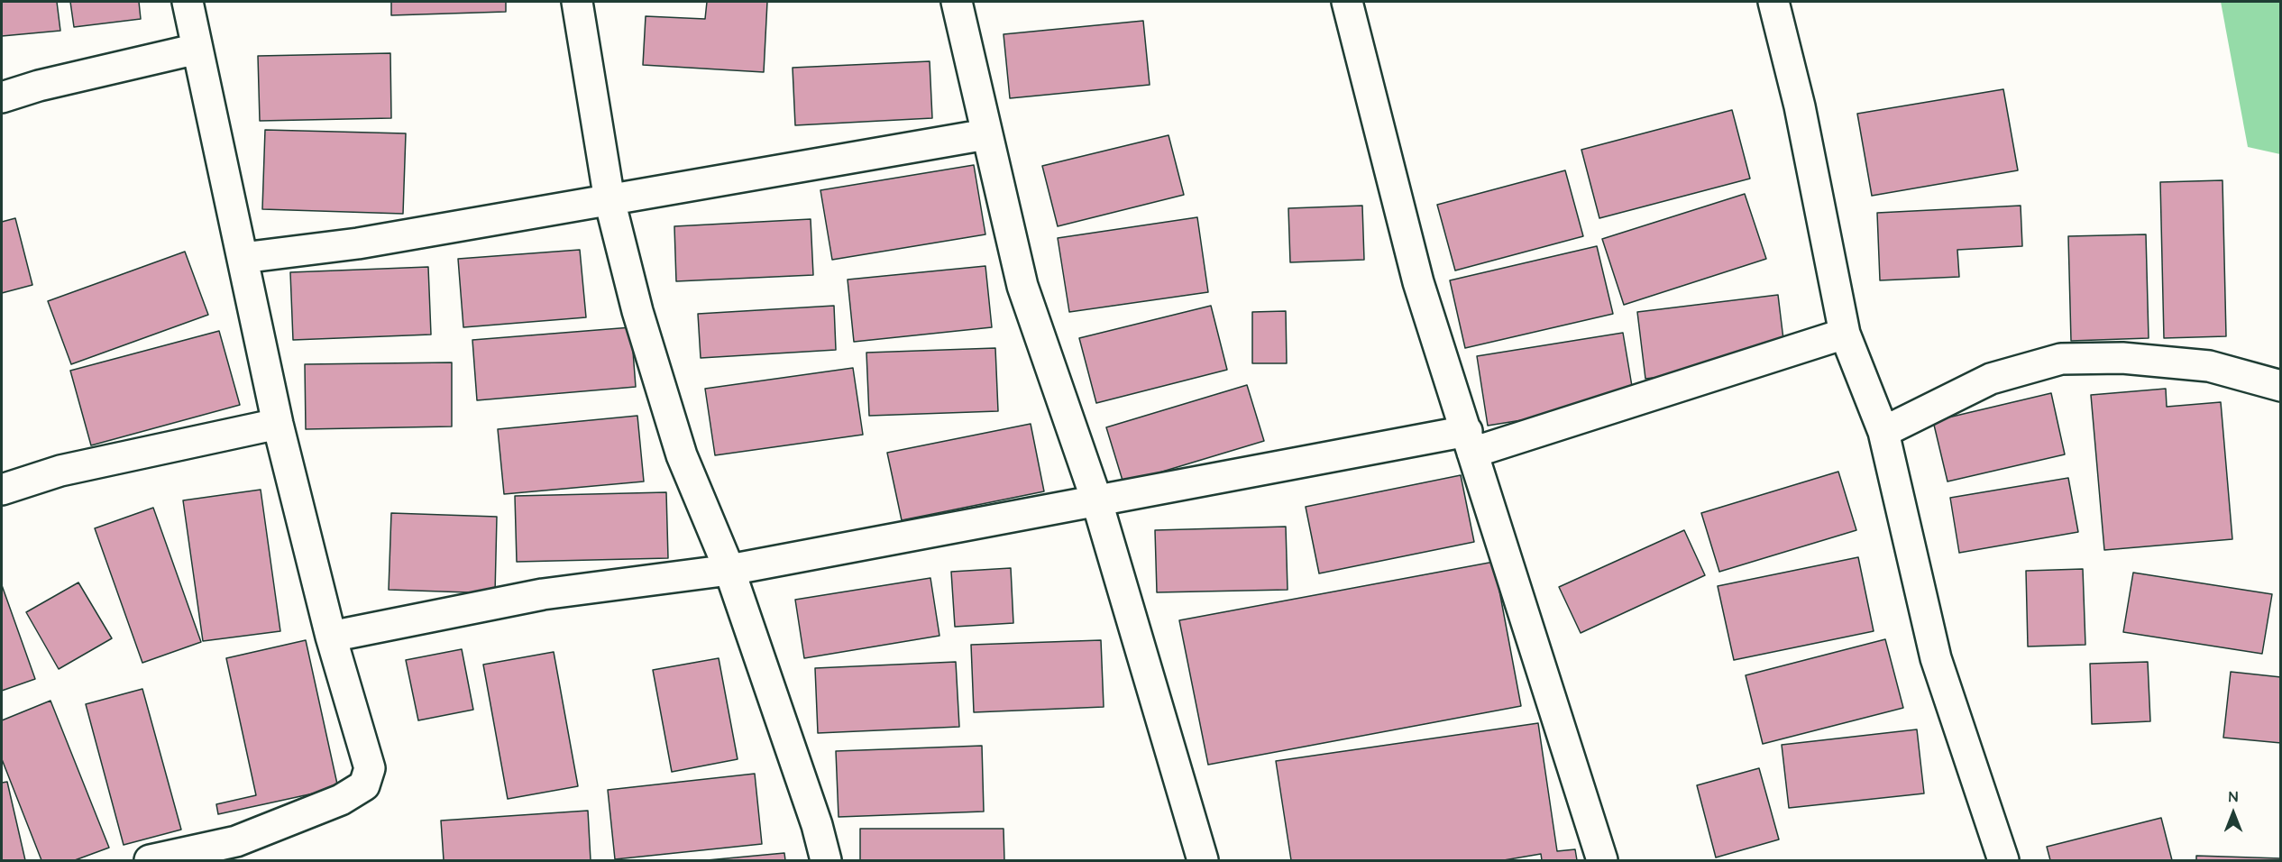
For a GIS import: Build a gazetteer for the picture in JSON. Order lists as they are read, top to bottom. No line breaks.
{"north":"top"}
